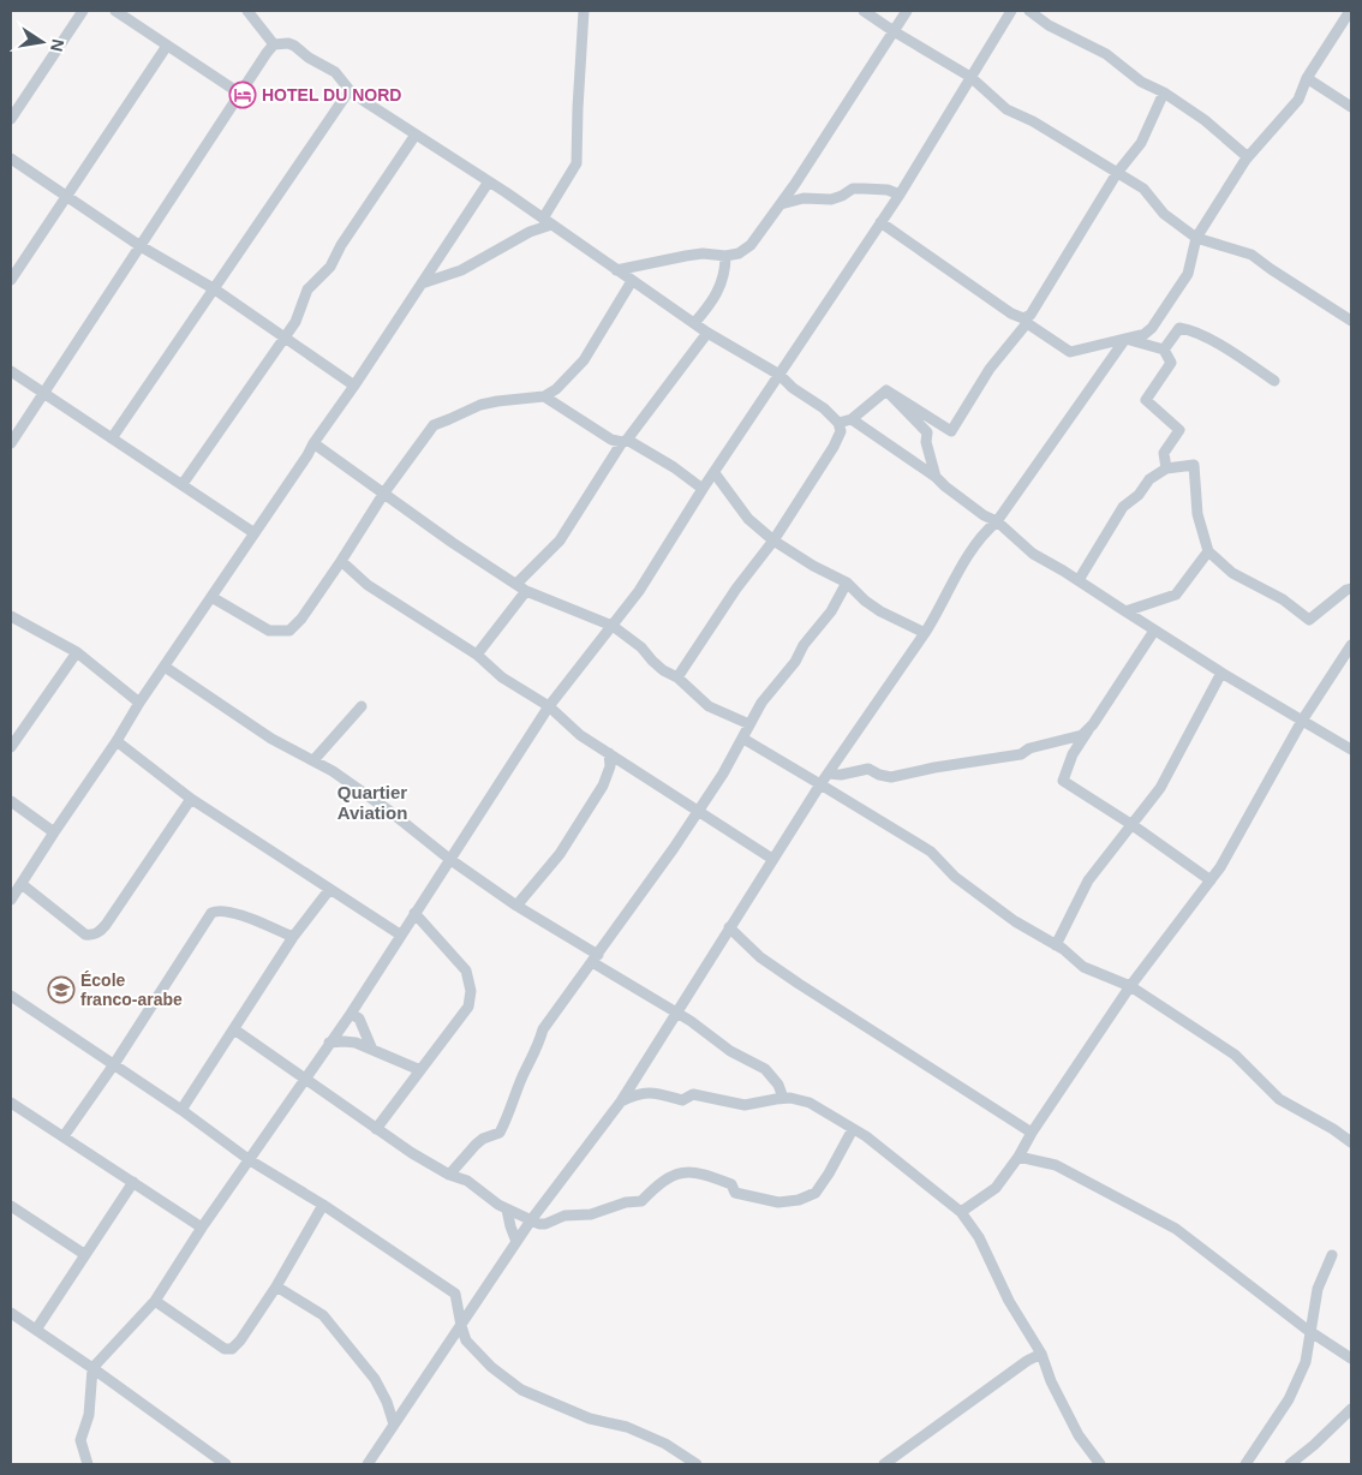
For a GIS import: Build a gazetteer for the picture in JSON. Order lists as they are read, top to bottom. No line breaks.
{"districts":["Quartier Aviation"],"places":{"hotel":["HOTEL DU NORD"],"school or university":["École franco-arabe"]},"north":"right"}
